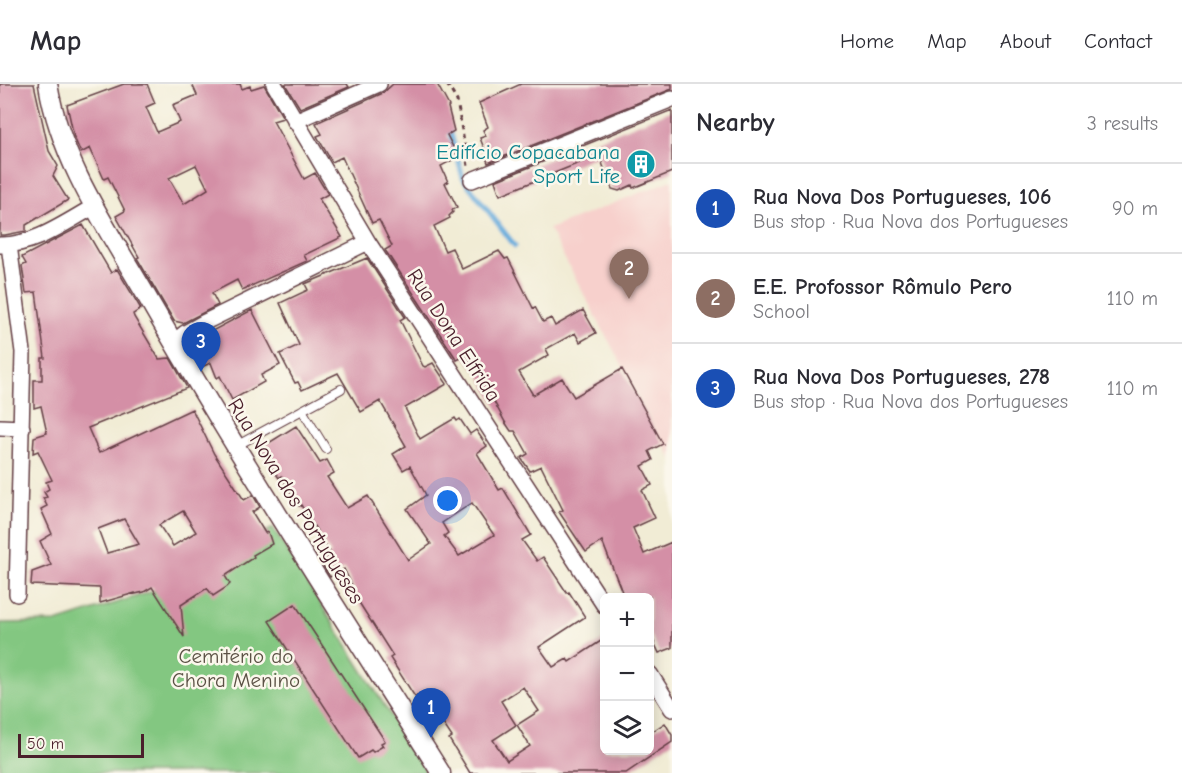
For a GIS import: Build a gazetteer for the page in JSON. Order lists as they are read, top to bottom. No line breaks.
{"streets":{"street":["Rua Dona Elfrida","Rua Nova dos Portugueses"]},"parks":["Cemitério do Chora Menino"],"places":{"building":["Edifício Copacabana Sport Life"]},"scale_bar":"50 m","page":{"header":"Map","nav":["Home","Map","About","Contact"],"heading":["Nearby","3 results"],"list":[{"mark":"1","name":"Rua Nova Dos Portugueses, 106","note":"Bus stop · Rua Nova dos Portugueses","value":"90 m"},{"mark":"2","name":"E.E. Profossor Rômulo Pero","note":"School","value":"110 m"},{"mark":"3","name":"Rua Nova Dos Portugueses, 278","note":"Bus stop · Rua Nova dos Portugueses","value":"110 m"}],"pins":["2","3","1"],"map_buttons":["+","−"],"scale":"50 m"}}
